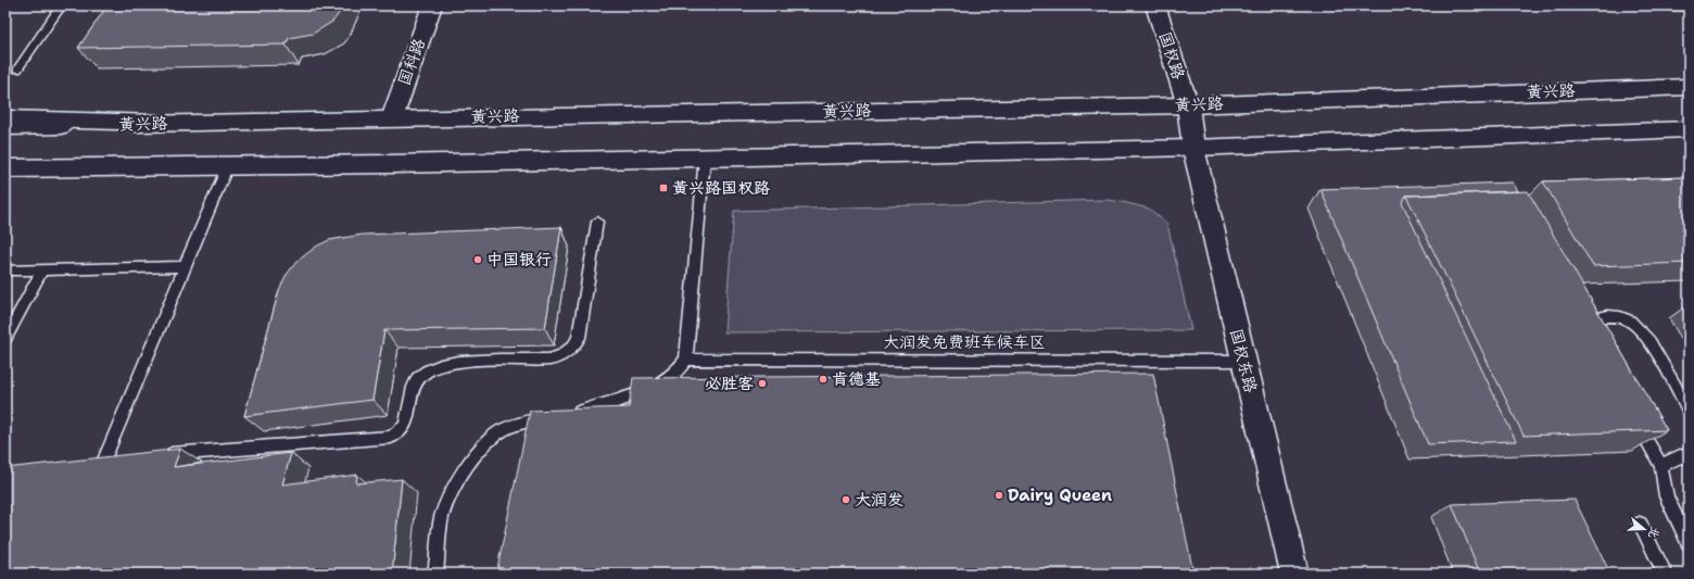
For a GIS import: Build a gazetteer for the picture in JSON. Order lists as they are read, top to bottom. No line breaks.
{"streets":{"main road":["国权路","国科路","黄兴路","国权东路"],"lane":["大润发免费班车候车区"]},"crossings":[["国权路","黄兴路"],["国权路","国权东路"],["国科路","黄兴路"],["大润发免费班车候车区","国权东路"]],"places":{"transit":["黄兴路国权路"],"other":["中国银行","肯德基","必胜客","Dairy Queen","大润发"]},"north":"right"}
